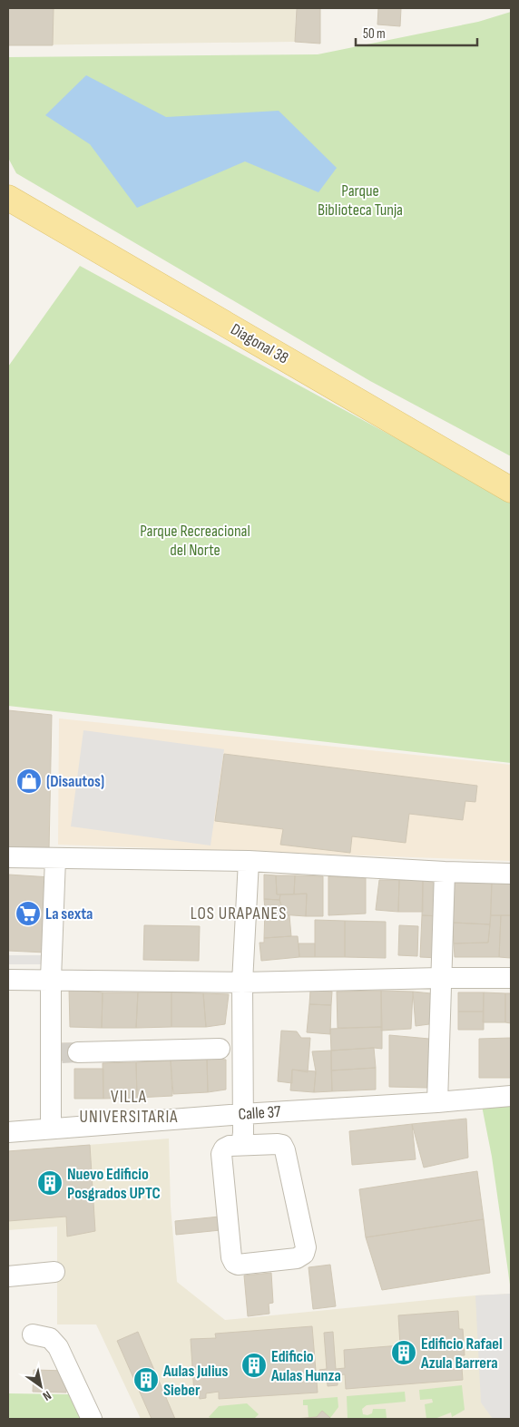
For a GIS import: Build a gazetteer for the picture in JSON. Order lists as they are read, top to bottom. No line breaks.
{"streets":{"main road":["Diagonal 38"],"street":["Calle 37"]},"districts":["LOS URAPANES","VILLA UNIVERSITARIA"],"parks":["Parque Biblioteca Tunja","Parque Recreacional del Norte"],"places":{"shop":["(Disautos)"],"supermarket":["La sexta"],"building":["Nuevo Edificio Posgrados UPTC","Edificio Rafael Azula Barrera","Edificio Aulas Hunza","Aulas Julius Sieber"]},"scale_bar":"50 m","north":"bottom right"}
